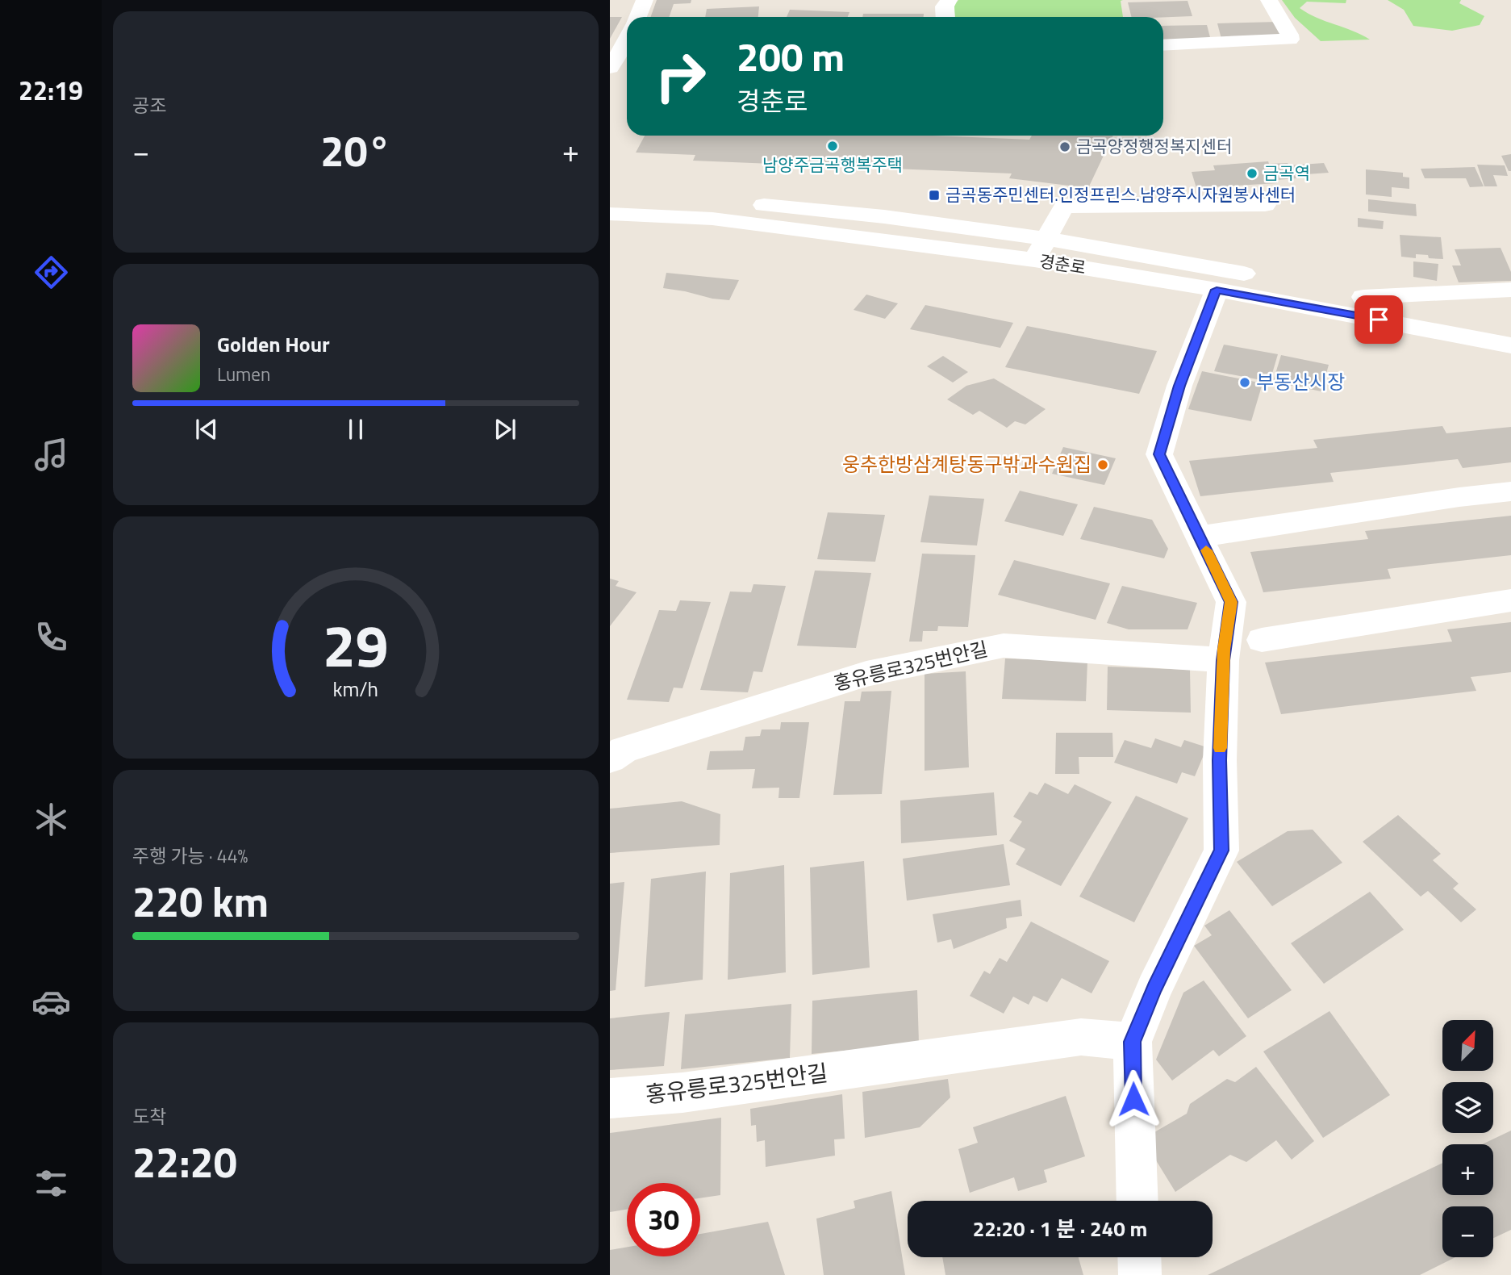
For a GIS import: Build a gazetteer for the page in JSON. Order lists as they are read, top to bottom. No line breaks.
{"streets":{"street":["경춘로","홍유릉로325번안길"]},"places":{"other":["남양주금곡행복주택","금곡양정행정복지센터","금곡역","부동산시장","웅추한방삼계탕동구밖과수원집"],"transit":["금곡동주민센터.인정프린스.남양주시자원봉사센터"]},"north":"top right","page":{"tabs":"22:19","tile":["공조",["주행 가능 · 44%","220 km"],["도착","22:20"]],"turn":["200 m","경춘로"],"heat":["−","20°","+"],"song":["Golden Hour","Lumen"],"map_buttons":["+","−"],"limit":"30","trip":"22:20 · 1 분 · 240 m","gauge":["29","km/h"]}}
